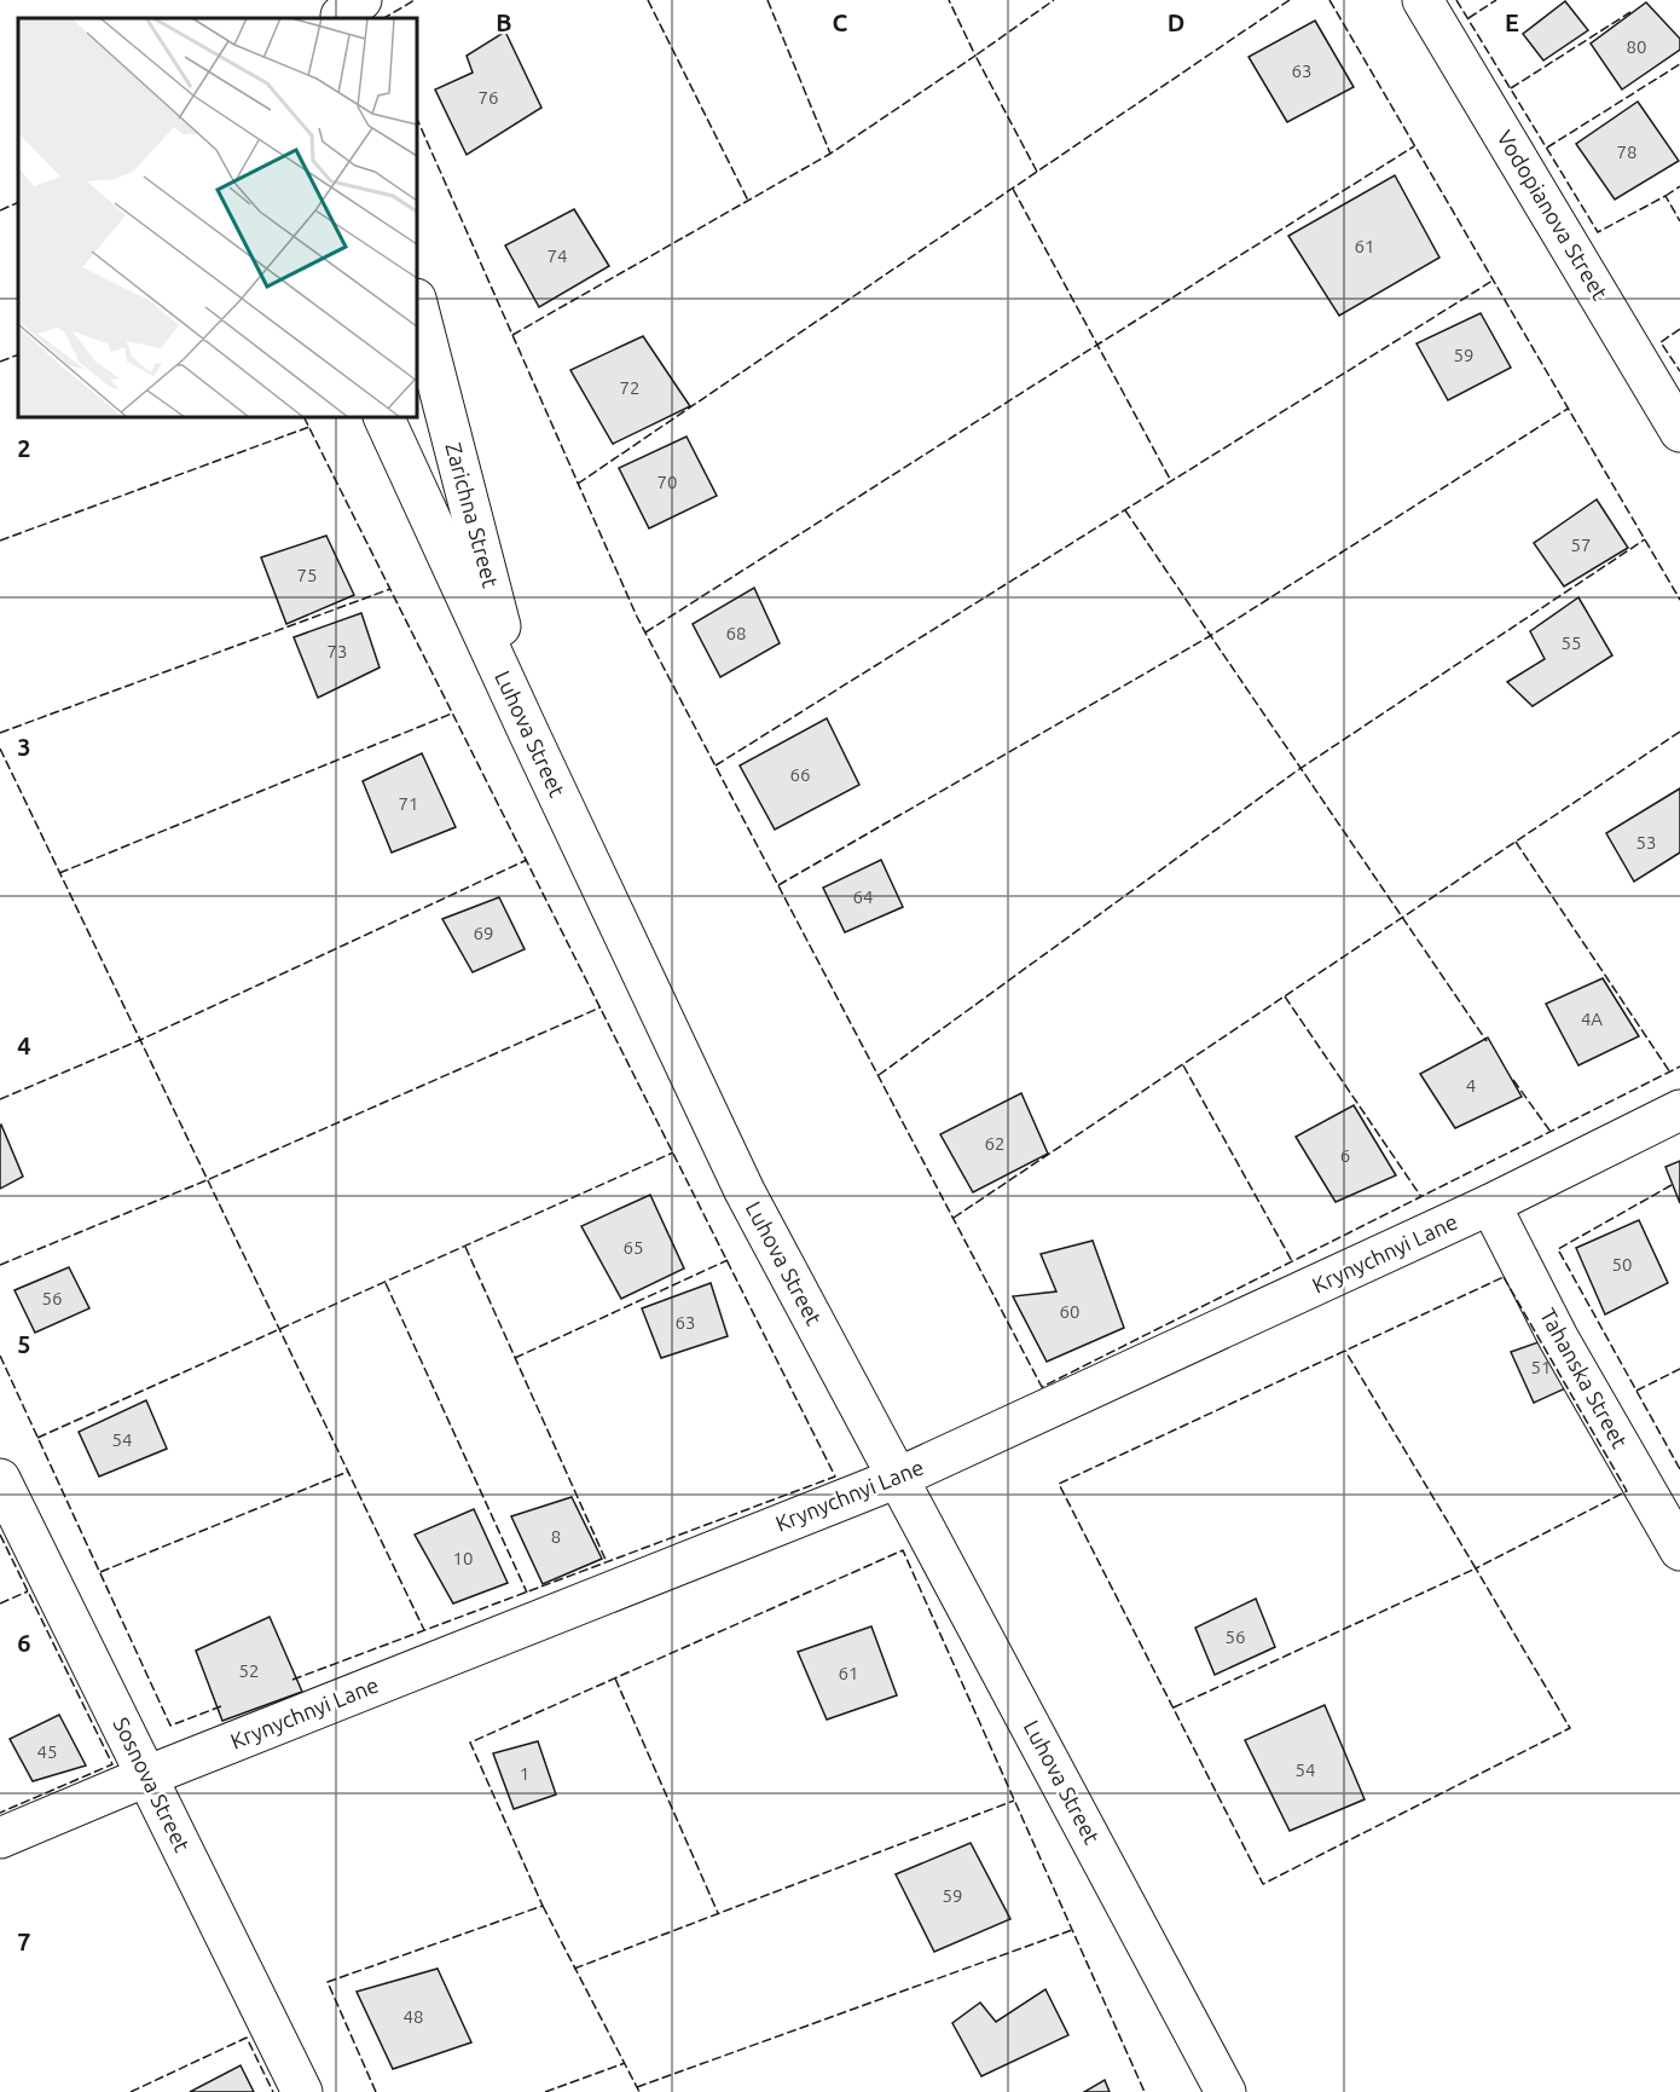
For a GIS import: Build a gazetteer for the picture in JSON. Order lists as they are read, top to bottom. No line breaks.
{"streets":{"street":["Vodopianova Street","Zarichna Street","Luhova Street","Krynychnyi Lane","Tahanska Street","Sosnova Street"]},"crossings":[["Zarichna Street","Luhova Street"],["Luhova Street","Krynychnyi Lane"],["Krynychnyi Lane","Tahanska Street"],["Krynychnyi Lane","Sosnova Street"]],"house_numbers":["80","63","76","78","61","74","59","72","70","57","75","68","55","73","66","71","53","64","69","4А","4","62","6","65","50","56","60","63","51","54","8","10","56","52","61","45","54","1","59","48"],"grid":{"columns":["B","C","D","E"],"rows":["2","3","4","5","6","7"]}}
